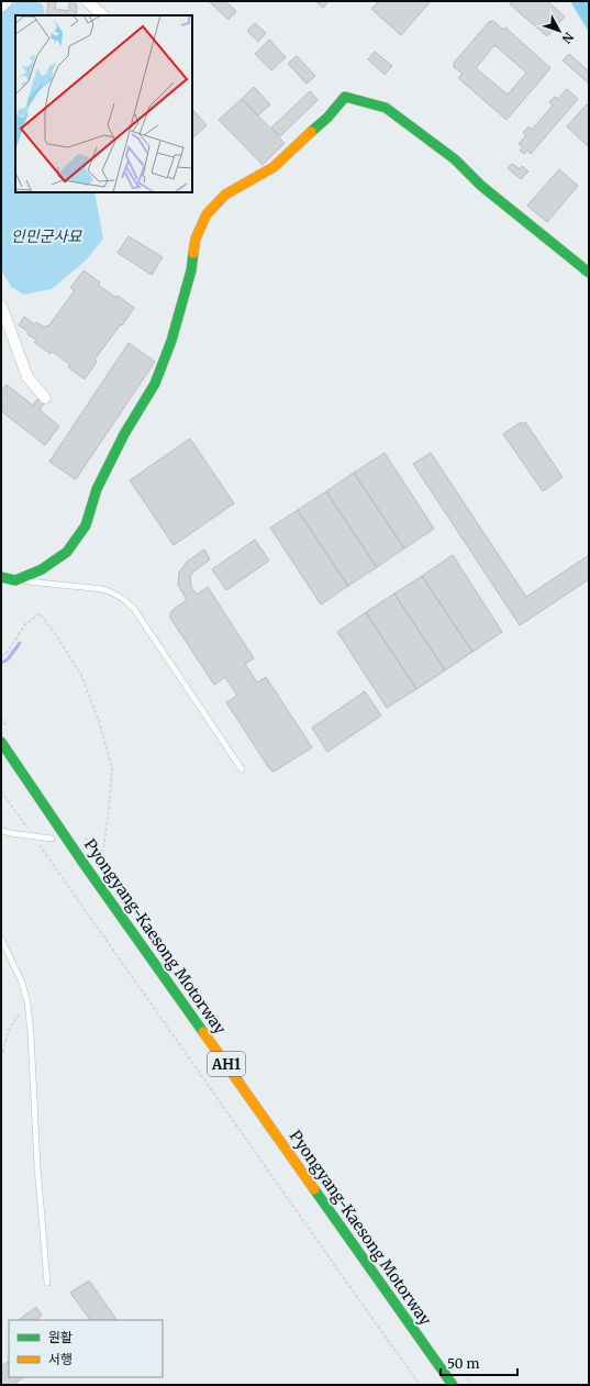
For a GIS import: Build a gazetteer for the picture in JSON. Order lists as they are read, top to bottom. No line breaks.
{"streets":{"main road":["Pyongyang-Kaesong Motorway","AH1"]},"parks":["인민군사묘"],"legend":["원활","서행"],"scale_bar":"50 m","north":"bottom right"}
